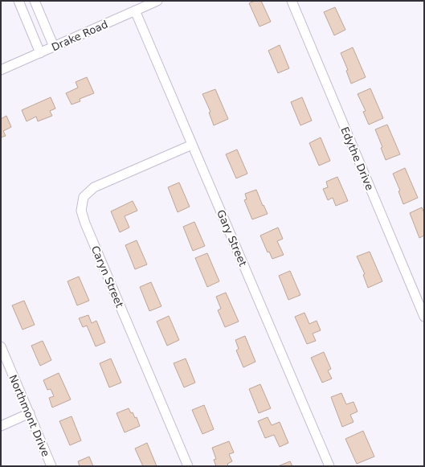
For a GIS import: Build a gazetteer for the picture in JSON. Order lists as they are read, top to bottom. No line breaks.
{"streets":{"street":["Drake Road","Edythe Drive","Gary Street","Caryn Street","Northmont Drive"]},"crossings":[["Drake Road","Gary Street"],["Gary Street","Caryn Street"]]}
